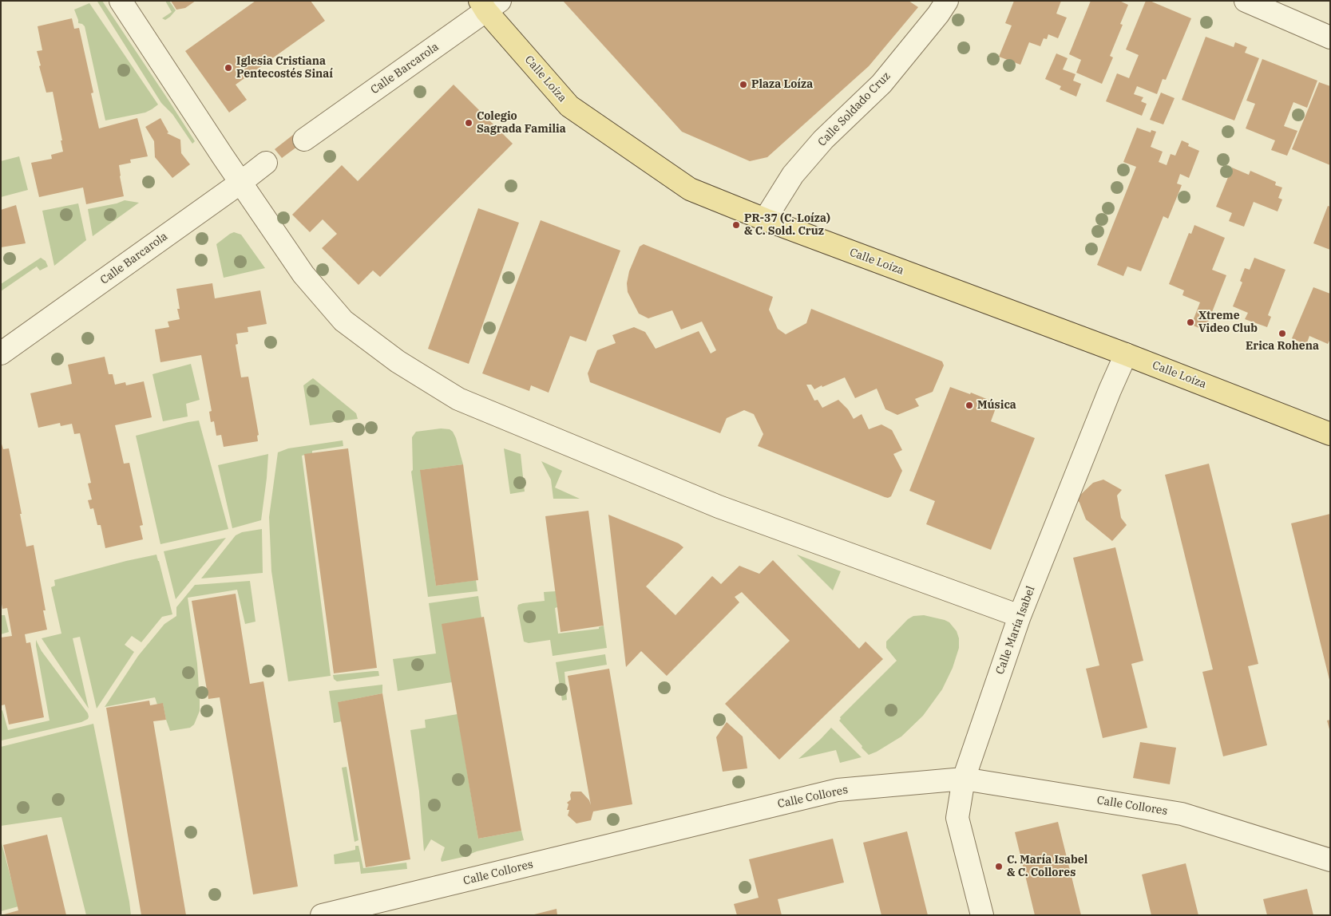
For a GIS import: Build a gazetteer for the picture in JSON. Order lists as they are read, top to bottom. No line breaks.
{"streets":{"main road":["Calle Loíza"],"street":["Calle Barcarola","Calle Soldado Cruz","Calle María Isabel","Calle Collores"]},"crossings":[["Calle Barcarola","Calle Loíza"],["Calle Loíza","Calle Soldado Cruz"],["Calle Loíza","Calle María Isabel"],["Calle María Isabel","Calle Collores"]],"places":["Iglesia Cristiana Pentecostés Sinaí","Plaza Loíza","Colegio Sagrada Familia","PR-37 (C. Loíza) & C. Sold. Cruz","Xtreme Video Club","Erica Rohena","Música","C. María Isabel & C. Collores"]}
